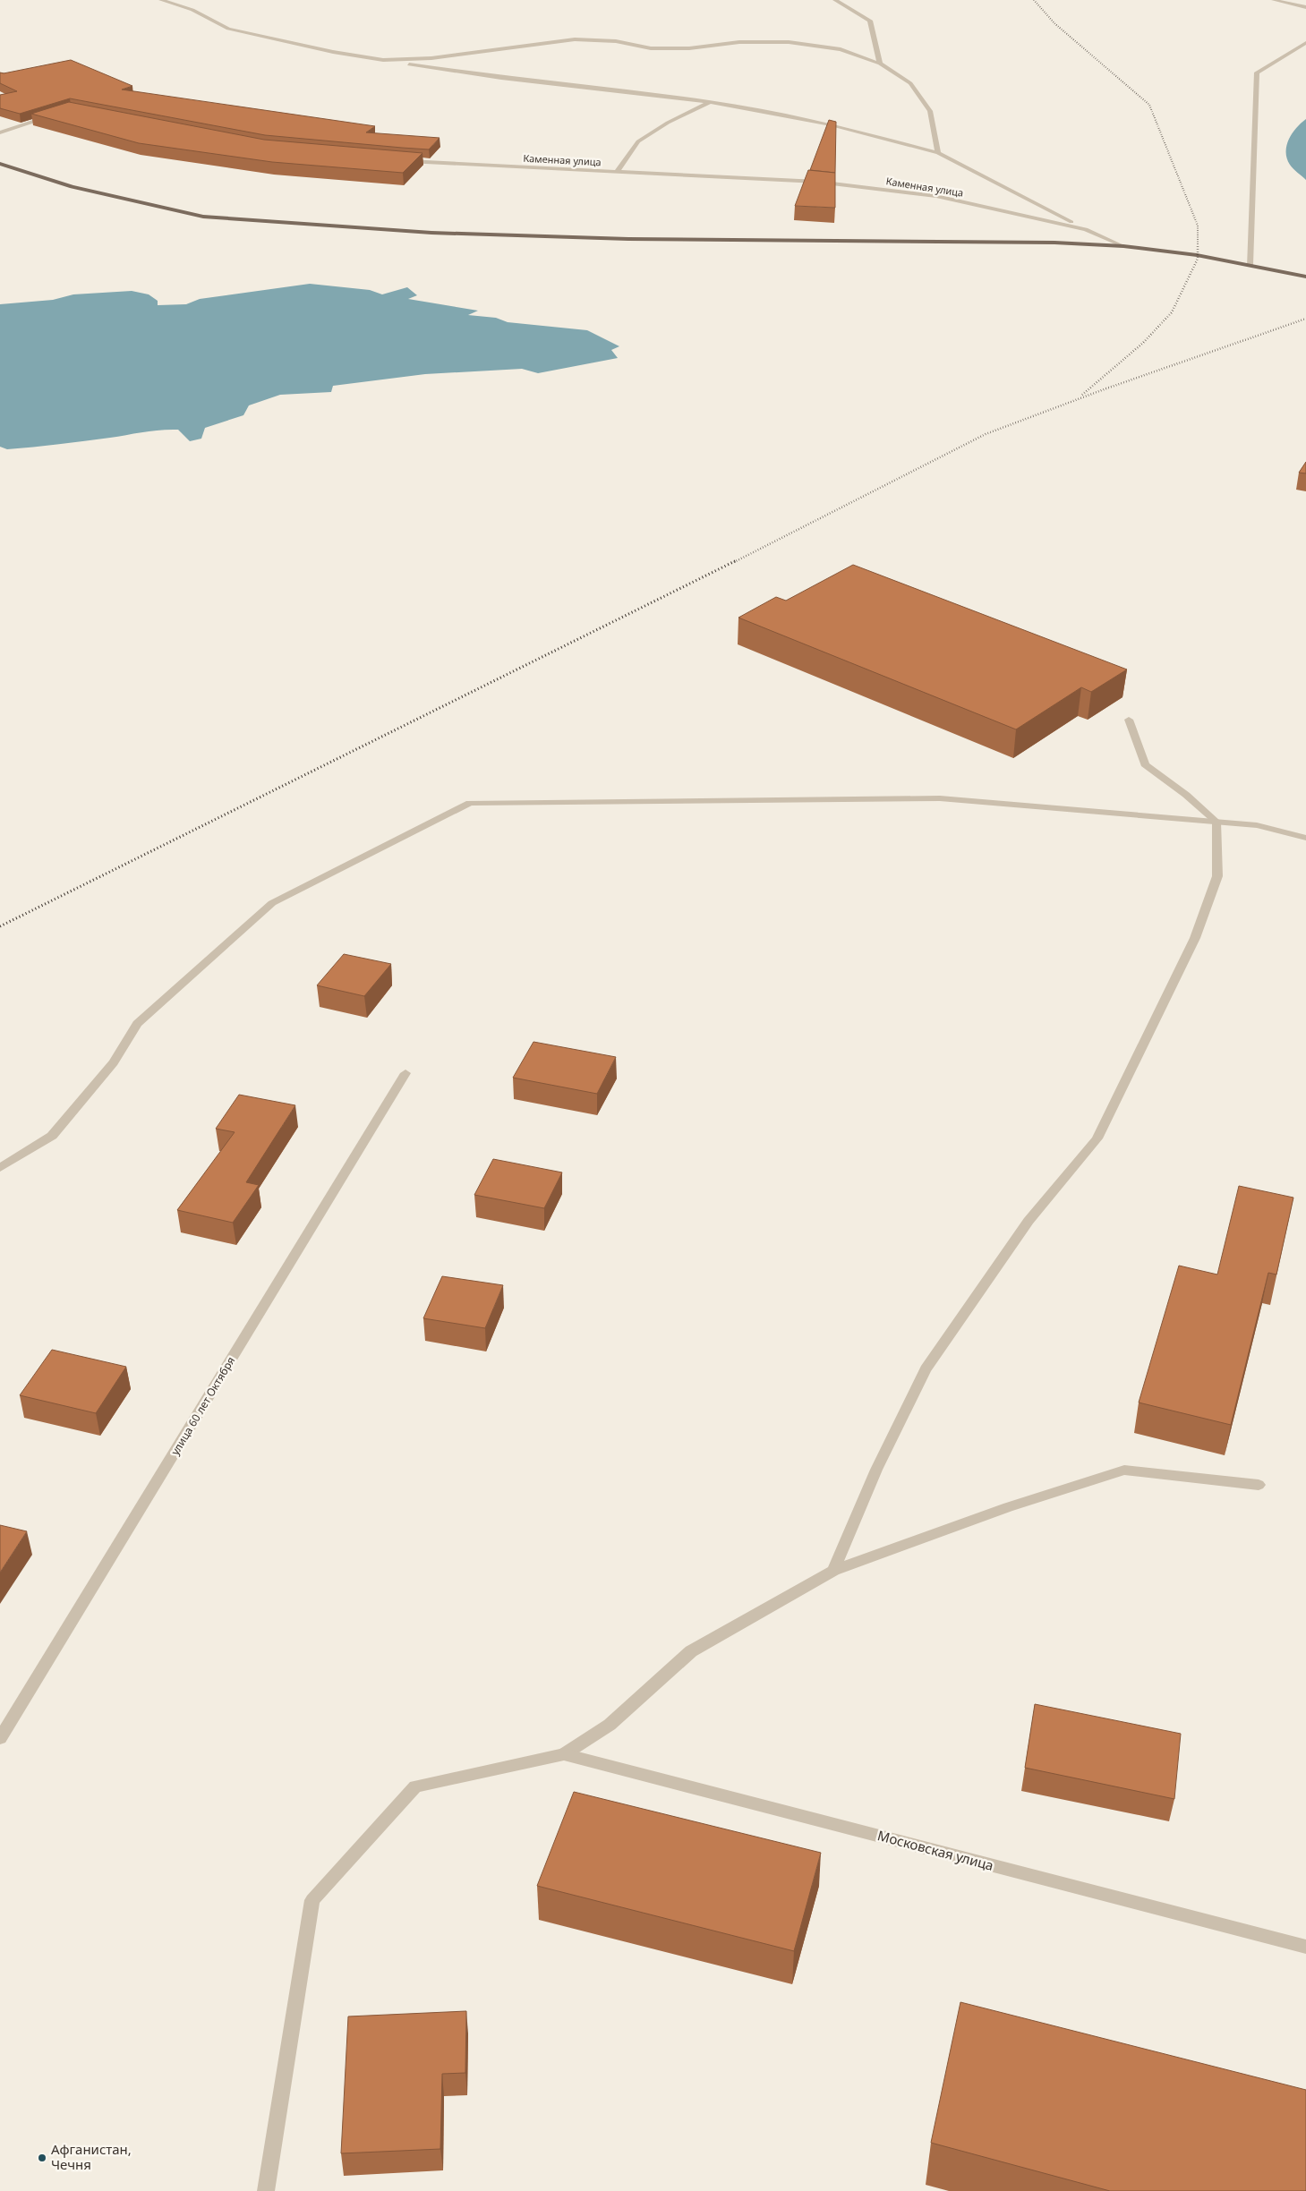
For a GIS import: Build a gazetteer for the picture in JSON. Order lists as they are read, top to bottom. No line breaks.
{"streets":{"street":["Каменная улица","улица 60 лет Октября","Московская улица"]},"places":["Афганистан, Чечня"]}
